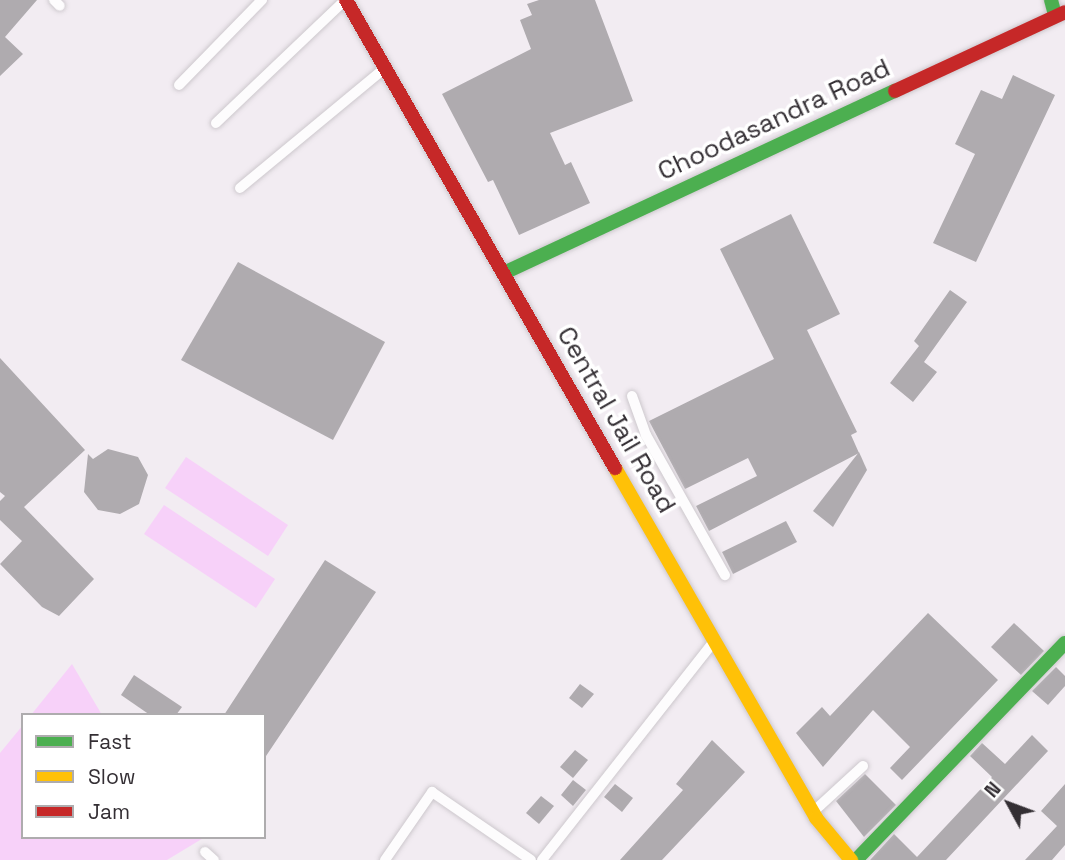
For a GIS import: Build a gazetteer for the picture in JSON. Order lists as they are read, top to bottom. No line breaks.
{"streets":{"main road":["Choodasandra Road","Central Jail Road"]},"crossings":[["Choodasandra Road","Central Jail Road"]],"legend":["Fast","Slow","Jam"],"north":"top left"}
